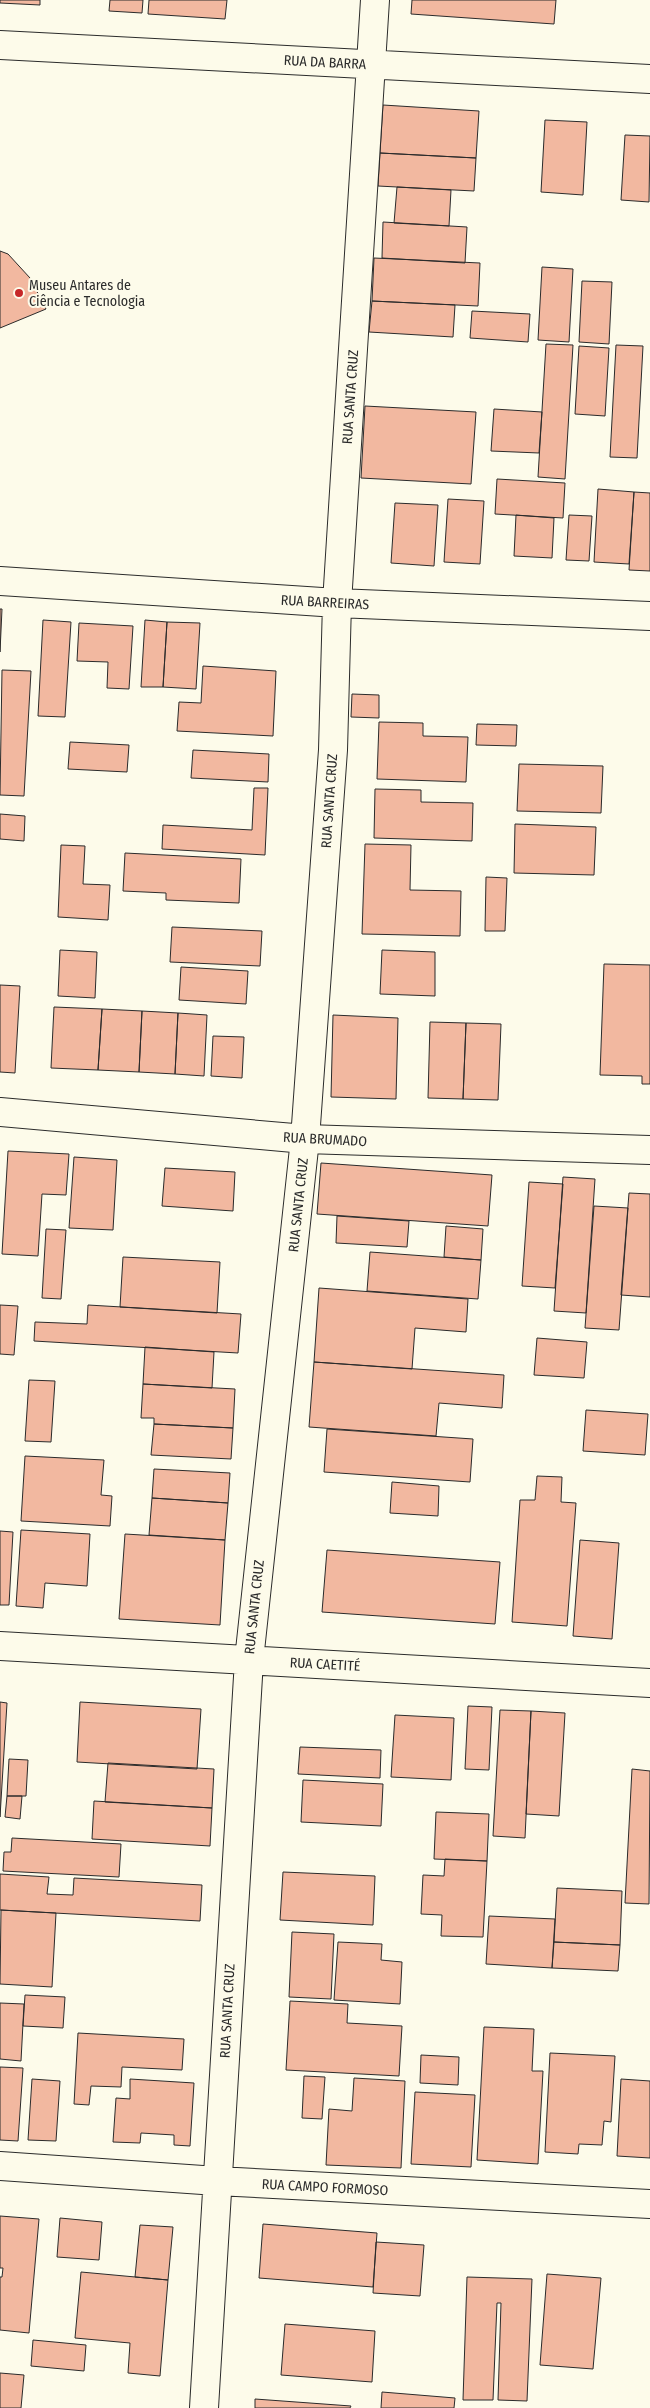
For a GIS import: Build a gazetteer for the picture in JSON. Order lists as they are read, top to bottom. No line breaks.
{"streets":{"street":["RUA DA BARRA","RUA SANTA CRUZ","RUA BARREIRAS","RUA BRUMADO","RUA CAETITÉ","RUA CAMPO FORMOSO"]},"crossings":[["RUA DA BARRA","RUA SANTA CRUZ"],["RUA SANTA CRUZ","RUA BARREIRAS"],["RUA SANTA CRUZ","RUA BRUMADO"],["RUA SANTA CRUZ","RUA CAETITÉ"],["RUA SANTA CRUZ","RUA CAMPO FORMOSO"]],"places":["Museu Antares de Ciência e Tecnologia"]}
